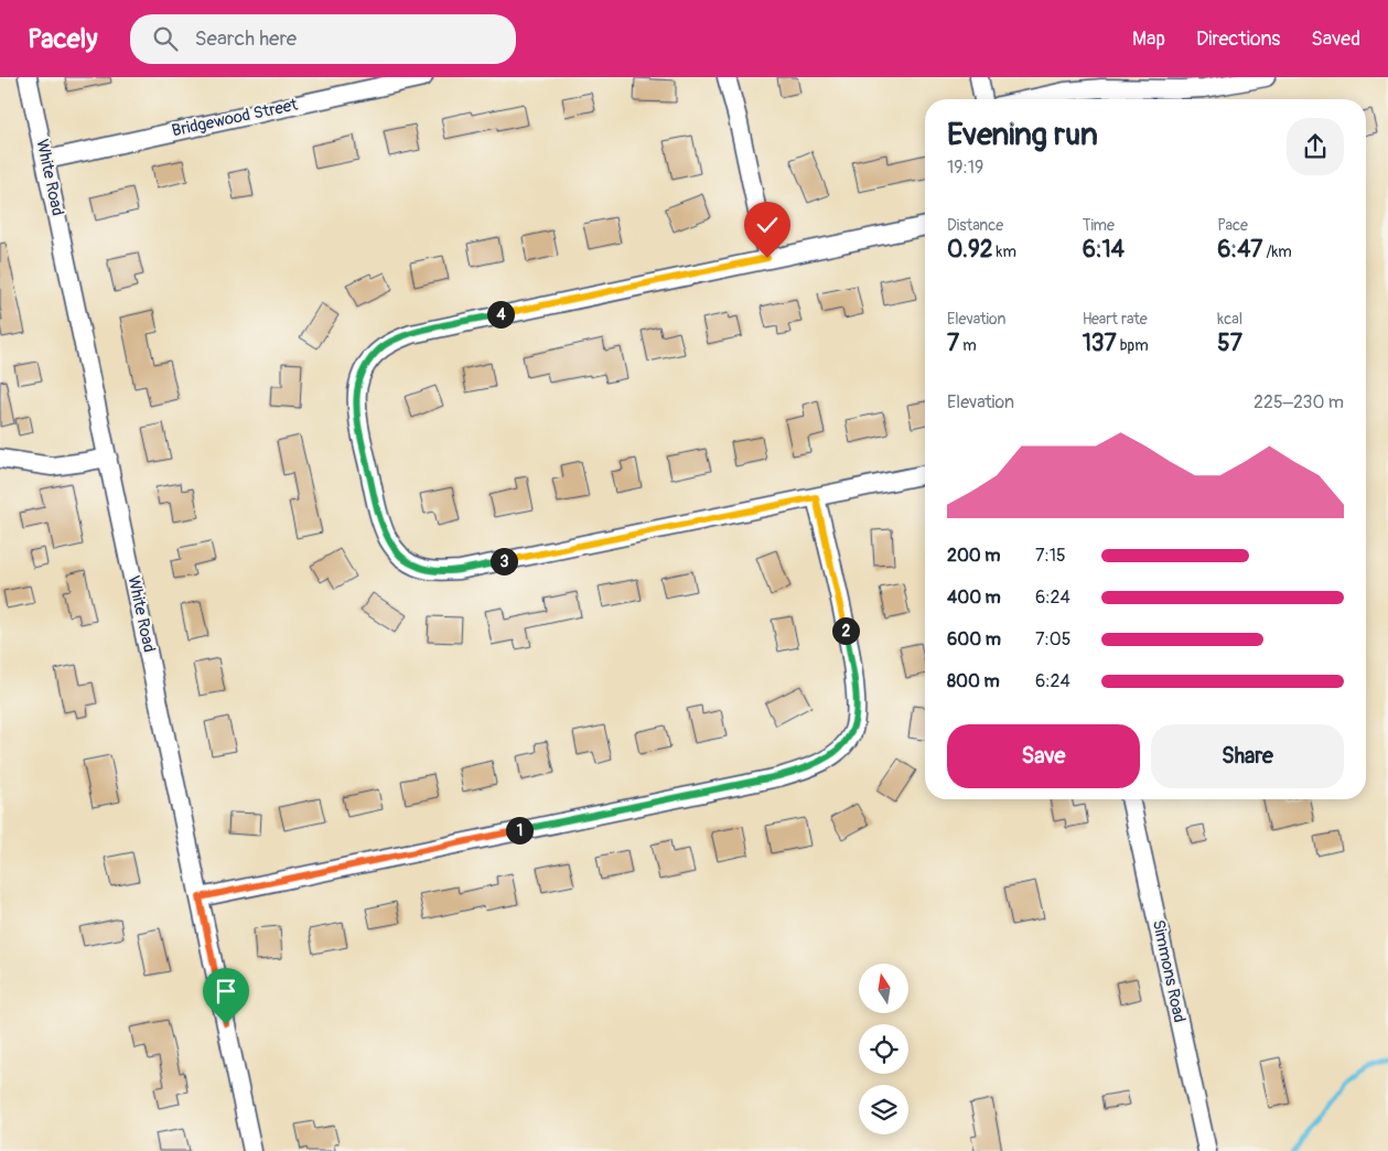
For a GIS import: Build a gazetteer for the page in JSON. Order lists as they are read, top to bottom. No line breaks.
{"streets":{"street":["Bridgewood Street","White Road","Simmons Road"]},"crossings":[["Bridgewood Street","White Road"]],"north":"top","page":{"header":"Pacely","search":"Search here","nav":["Map","Directions","Saved"],"heading":["Evening run","19:19"],"stats":[["Distance","0.92 km"],["Time","6:14"],["Pace","6:47 /km"],["Elevation","7 m"],["Heart rate","137 bpm"],["kcal","57"]],"pins":["4","3","2","1"],"chart":["Elevation","225–230 m"],"list":[{"name":"200 m","note":"7:15"},{"name":"400 m","note":"6:24"},{"name":"600 m","note":"7:05"},{"name":"800 m","note":"6:24"}],"buttons":["Save","Share"]}}
